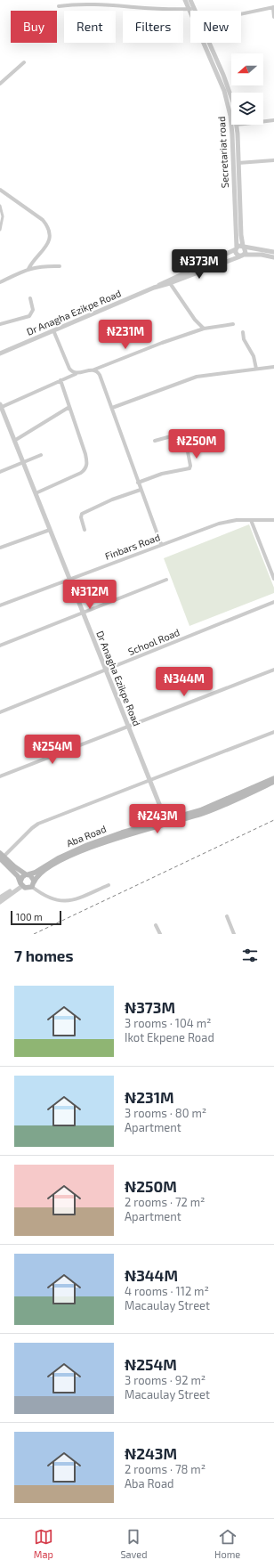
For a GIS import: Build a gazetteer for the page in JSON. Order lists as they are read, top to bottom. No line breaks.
{"streets":{"main road":["Aba Road"],"street":["Secretariat road","Dr Anagha Ezikpe Road","Finbars Road","School Road"]},"crossings":[["Dr Anagha Ezikpe Road","Finbars Road"],["Dr Anagha Ezikpe Road","School Road"],["Dr Anagha Ezikpe Road","Aba Road"]],"scale_bar":"100 m","north":"left","page":{"chip":["Buy","Rent","Filters","New"],"price":["₦373M","₦231M","₦250M","₦312M","₦344M","₦254M","₦243M"],"scale":"100 m","heading":"7 homes","list":[{"name":"₦373M","note":"3 rooms · 104 m² · Ikot Ekpene Road"},{"name":"₦231M","note":"3 rooms · 80 m² · Apartment"},{"name":"₦250M","note":"2 rooms · 72 m² · Apartment"},{"name":"₦344M","note":"4 rooms · 112 m² · Macaulay Street"},{"name":"₦254M","note":"3 rooms · 92 m² · Macaulay Street"},{"name":"₦243M","note":"2 rooms · 78 m² · Aba Road"}],"tabs":["Map","Saved","Home"]}}
